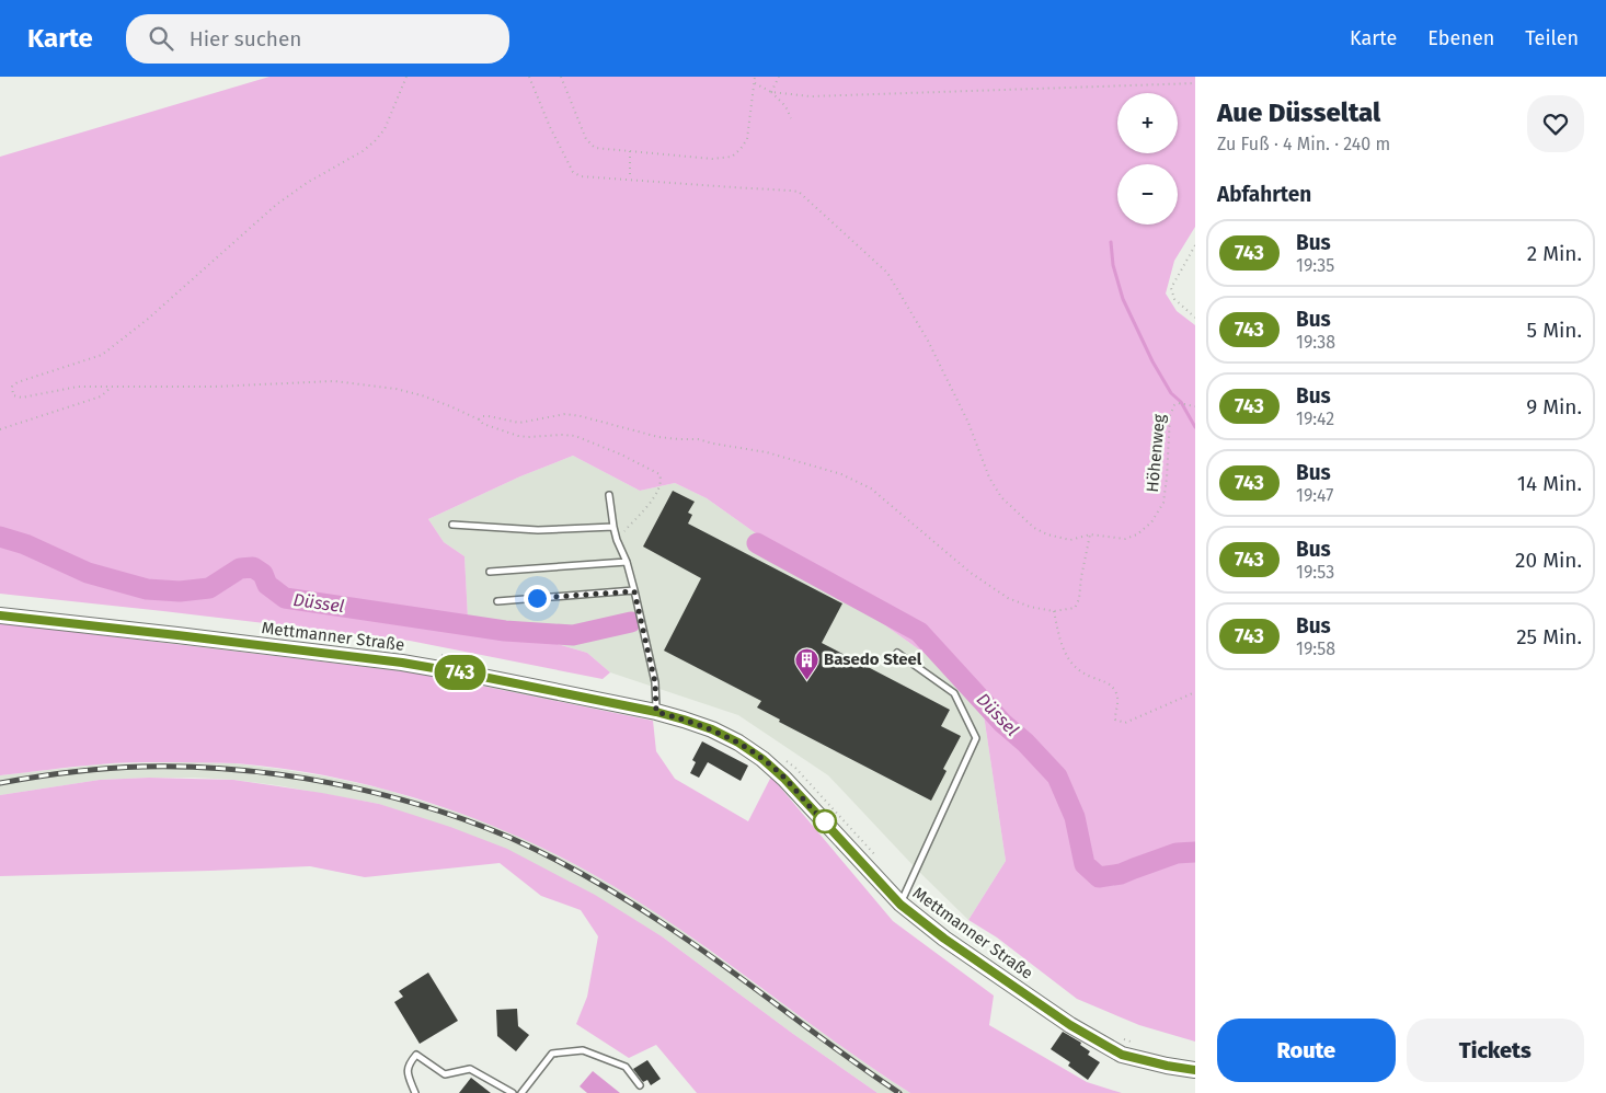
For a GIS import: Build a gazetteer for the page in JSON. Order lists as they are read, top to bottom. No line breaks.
{"streets":{"main road":["Mettmanner Straße"],"path":["Höhenweg"]},"water":["Düssel"],"places":{"building":["Basedo Steel"]},"lines":["bus line 743"],"page":{"header":"Karte","search":"Hier suchen","nav":["Karte","Ebenen","Teilen"],"on_map":"743","heading":[["Aue Düsseltal","Zu Fuß · 4 Min. · 240 m"],"Abfahrten"],"map_buttons":["+","−"],"list":[{"mark":"743","name":"Bus","note":"19:35","value":"2 Min."},{"mark":"743","name":"Bus","note":"19:38","value":"5 Min."},{"mark":"743","name":"Bus","note":"19:42","value":"9 Min."},{"mark":"743","name":"Bus","note":"19:47","value":"14 Min."},{"mark":"743","name":"Bus","note":"19:53","value":"20 Min."},{"mark":"743","name":"Bus","note":"19:58","value":"25 Min."}],"buttons":["Route","Tickets"]}}
